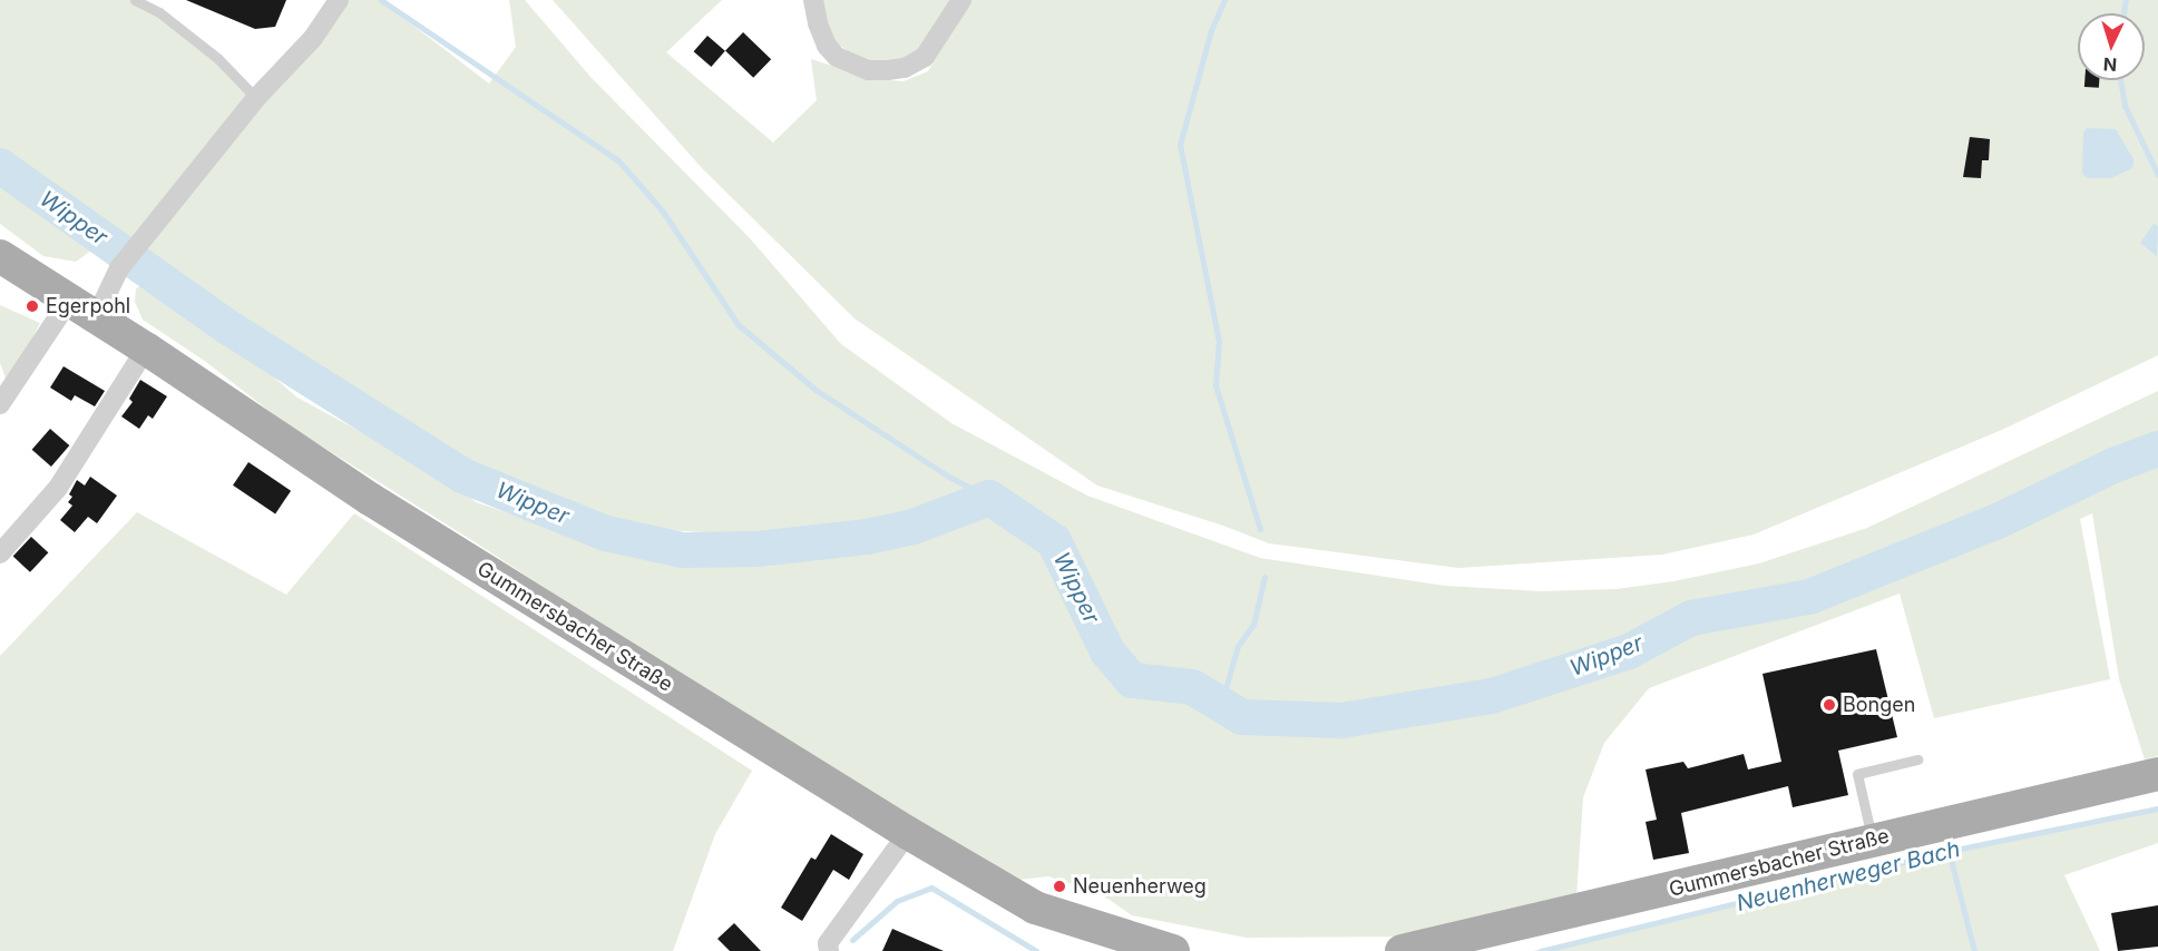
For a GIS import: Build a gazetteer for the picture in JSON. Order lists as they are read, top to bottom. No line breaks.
{"streets":{"main road":["Gummersbacher Straße"]},"water":["Wipper","Neuenherweger Bach"],"places":["Egerpohl","Bongen","Neuenherweg"],"north":"bottom"}
